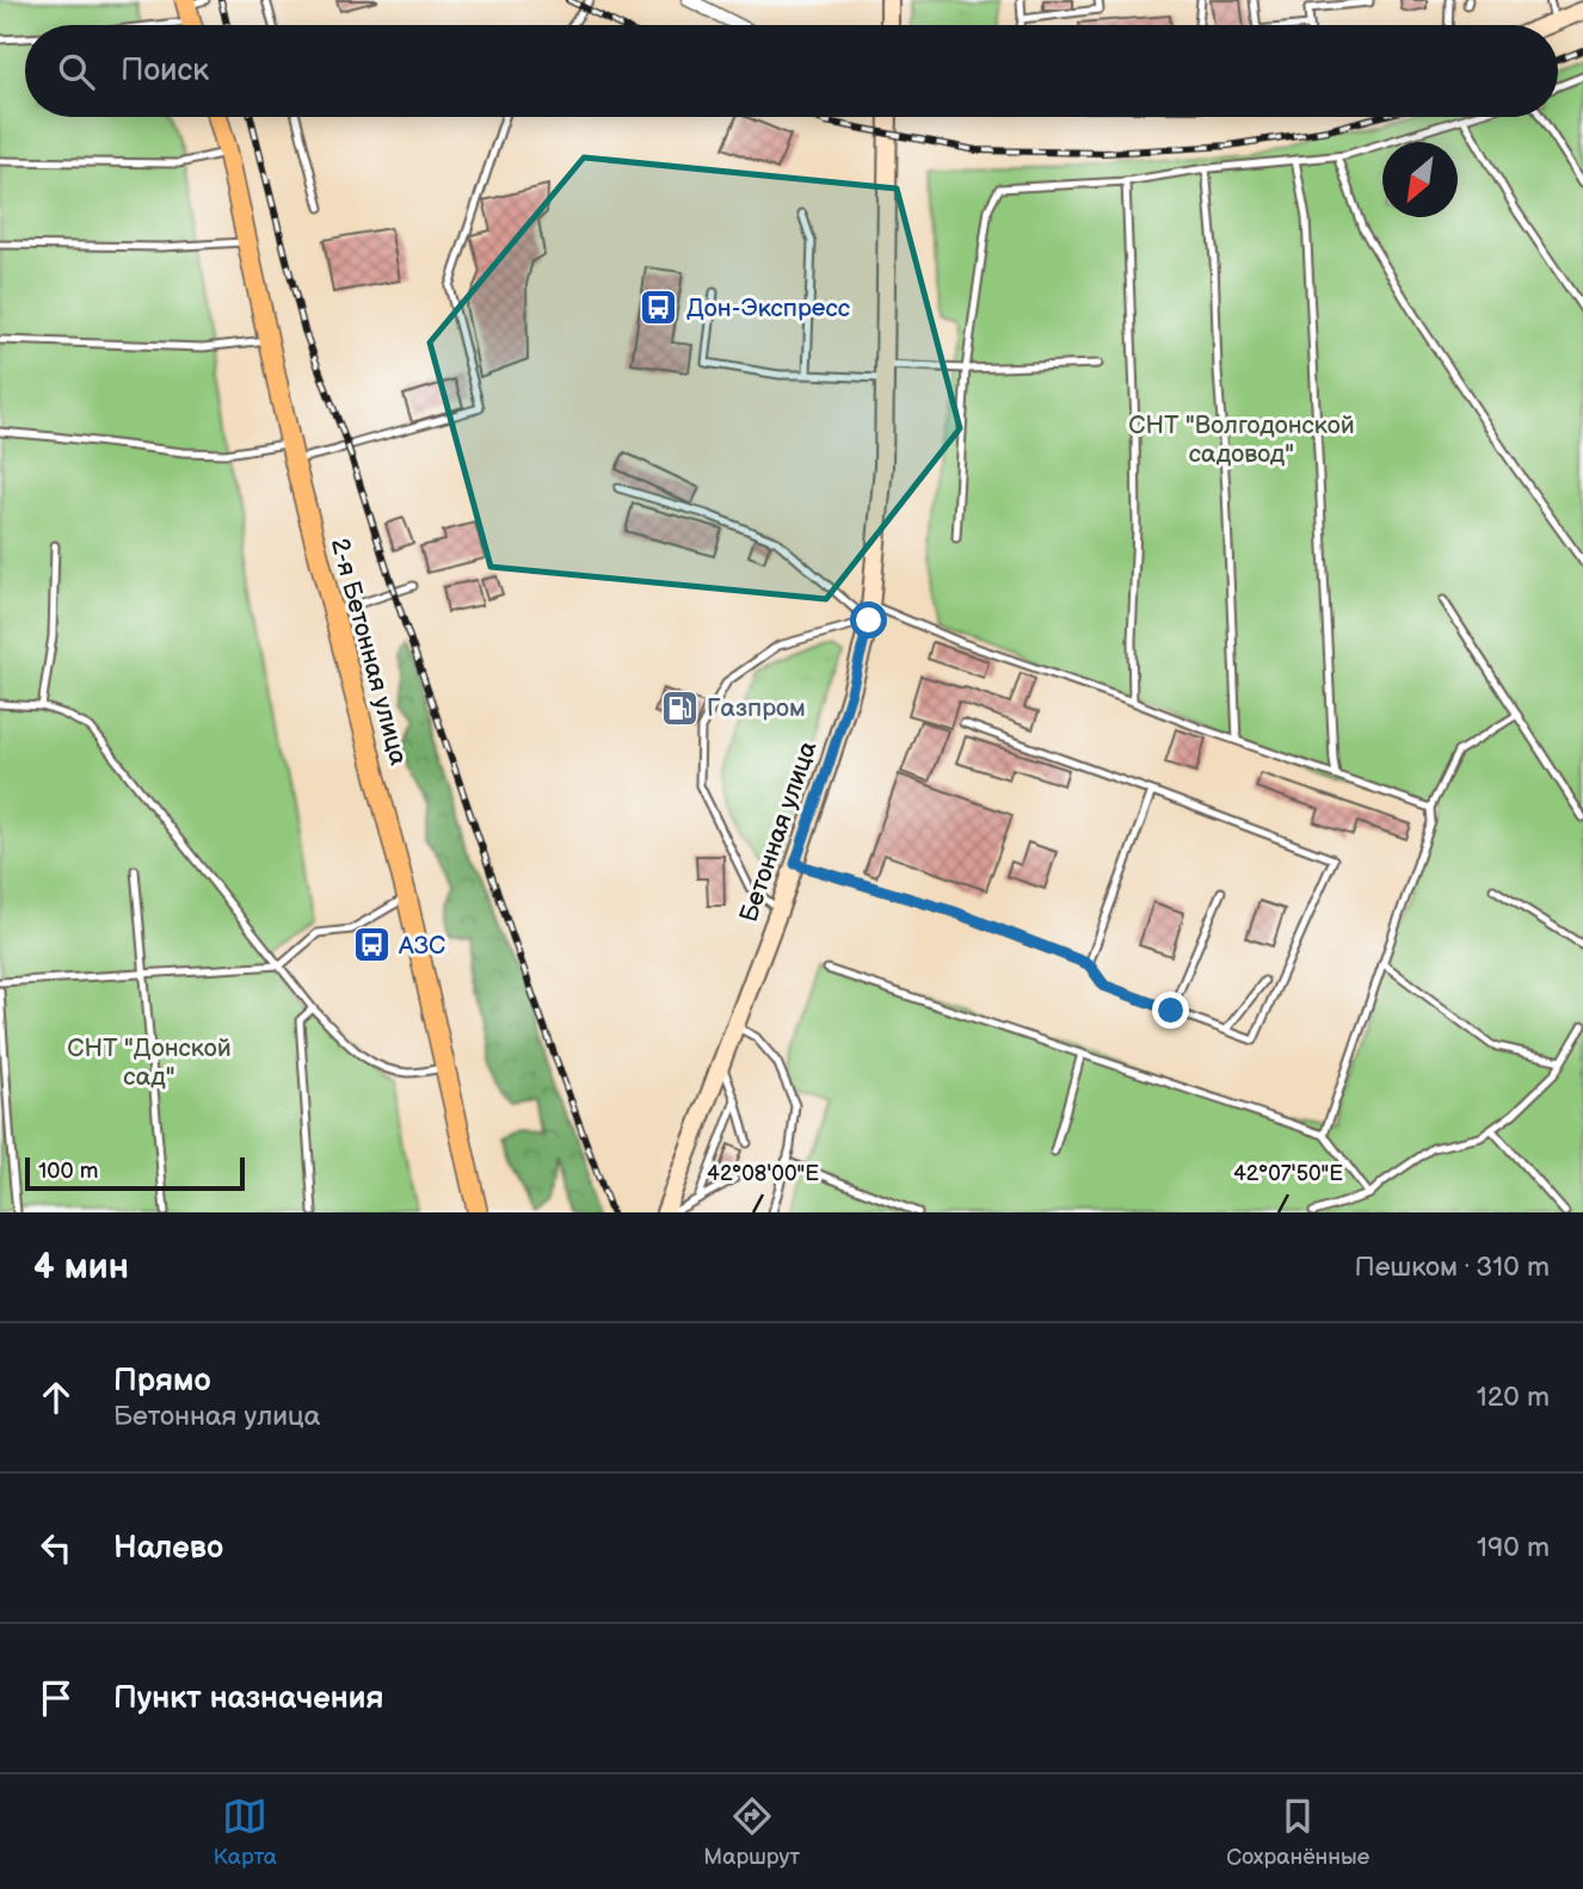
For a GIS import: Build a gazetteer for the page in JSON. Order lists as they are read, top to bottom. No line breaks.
{"streets":{"main road":["2-я Бетонная улица","Бетонная улица"]},"parks":["СНТ \"Волгодонской садовод\"","СНТ \"Донской сад\""],"places":{"bus stop":["Дон-Экспресс","АЗС"],"fuel station":["Газпром"]},"scale_bar":"100 m","north":"bottom left","page":{"search":"Поиск","scale":"100 m","heading":["4 мин","Пешком · 310 m"],"list":[["Прямо","Бетонная улица","120 m"],["Налево","190 m"],"Пункт назначения"],"nav":["Карта","Маршрут","Сохранённые"]},"coordinates":["42°08'00\"E","42°07'50\"E"]}
